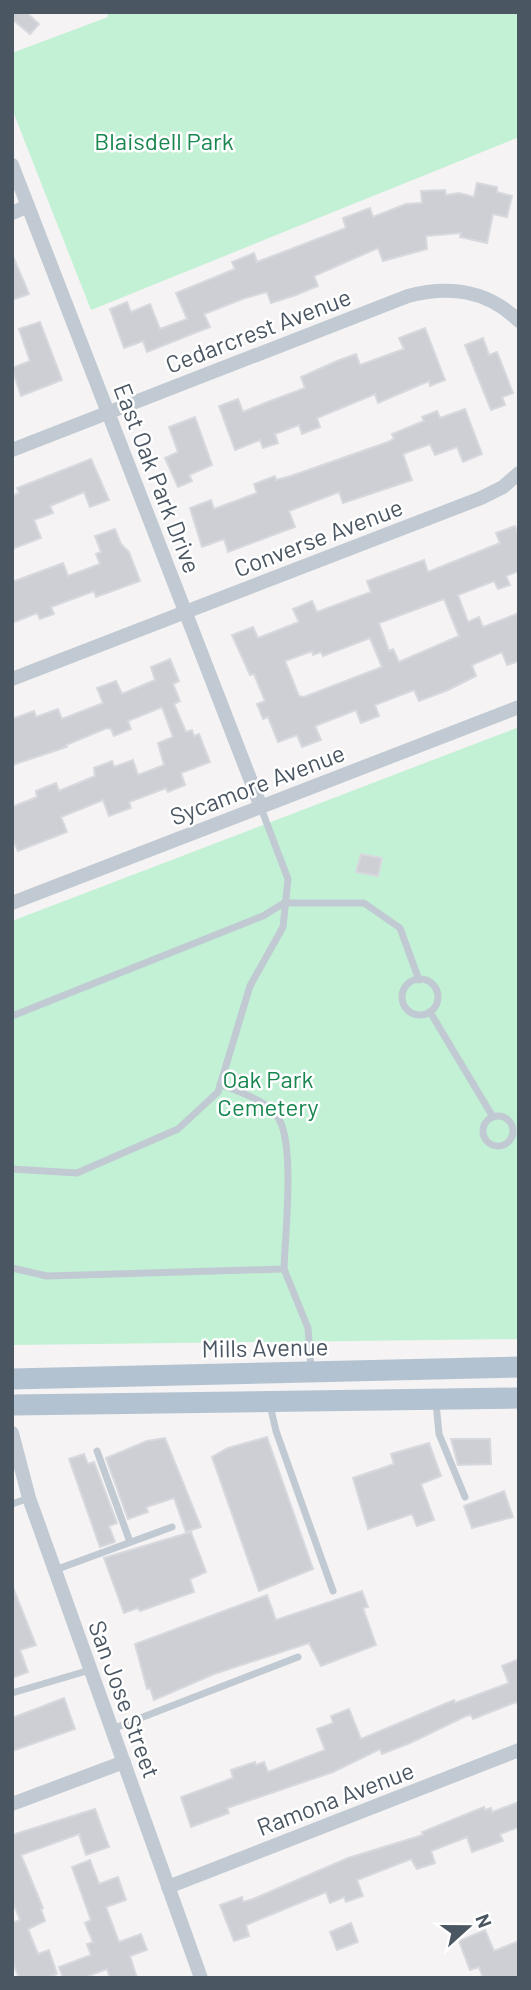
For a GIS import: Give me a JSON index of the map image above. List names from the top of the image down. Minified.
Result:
{"streets":{"main road":["Mills Avenue"],"street":["Cedarcrest Avenue","East Oak Park Drive","Converse Avenue","Sycamore Avenue","San Jose Street","Ramona Avenue"]},"crossings":[["Cedarcrest Avenue","East Oak Park Drive"],["East Oak Park Drive","Converse Avenue"],["East Oak Park Drive","Sycamore Avenue"],["San Jose Street","Ramona Avenue"]],"parks":["Blaisdell Park","Oak Park Cemetery"],"north":"right"}
